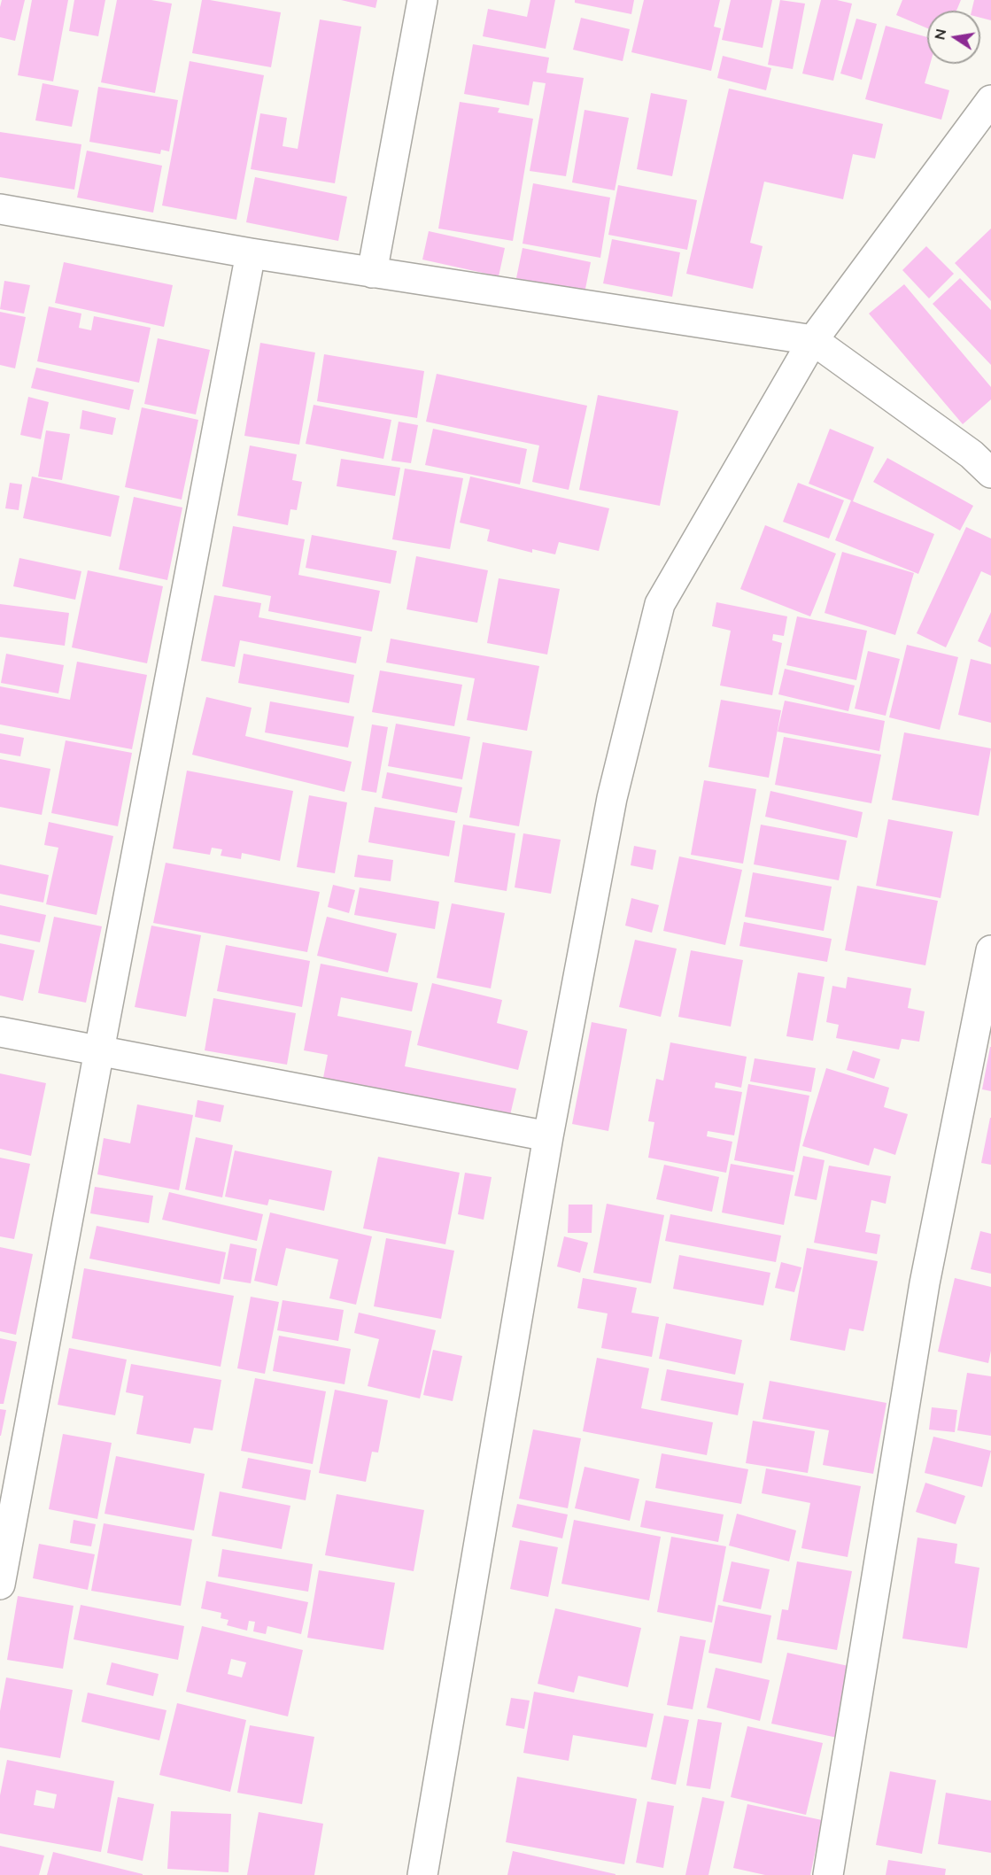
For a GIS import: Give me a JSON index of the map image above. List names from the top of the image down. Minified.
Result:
{"north":"left"}
